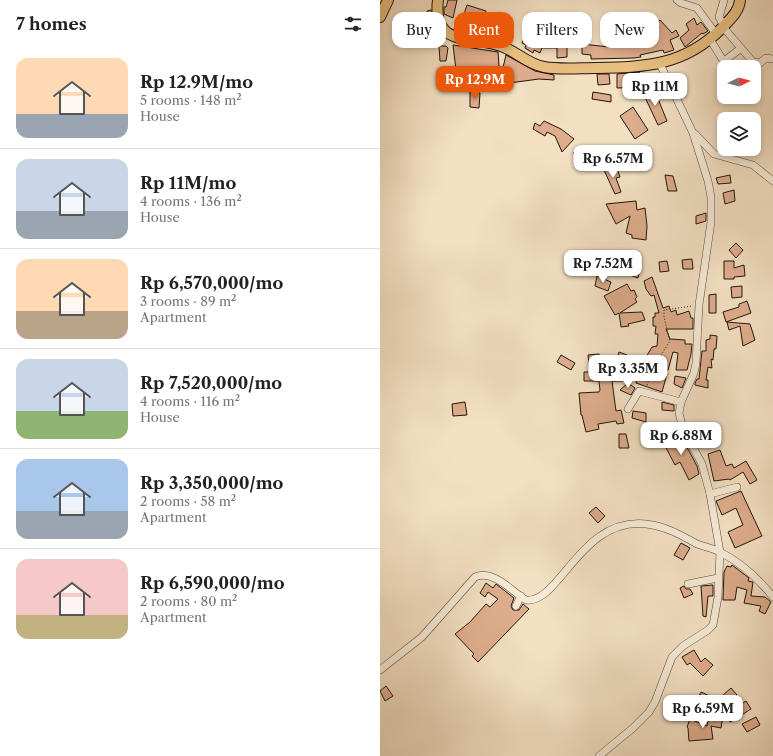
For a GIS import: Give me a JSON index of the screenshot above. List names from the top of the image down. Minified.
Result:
{"north":"right","page":{"heading":"7 homes","chip":["Buy","Rent","Filters","New"],"list":[{"name":"Rp 12.9M/mo","note":"5 rooms · 148 m² · House"},{"name":"Rp 11M/mo","note":"4 rooms · 136 m² · House"},{"name":"Rp 6,570,000/mo","note":"3 rooms · 89 m² · Apartment"},{"name":"Rp 7,520,000/mo","note":"4 rooms · 116 m² · House"},{"name":"Rp 3,350,000/mo","note":"2 rooms · 58 m² · Apartment"},{"name":"Rp 6,590,000/mo","note":"2 rooms · 80 m² · Apartment"}],"price":["Rp 12.9M","Rp 11M","Rp 6.57M","Rp 7.52M","Rp 3.35M","Rp 6.88M","Rp 6.59M"]}}
